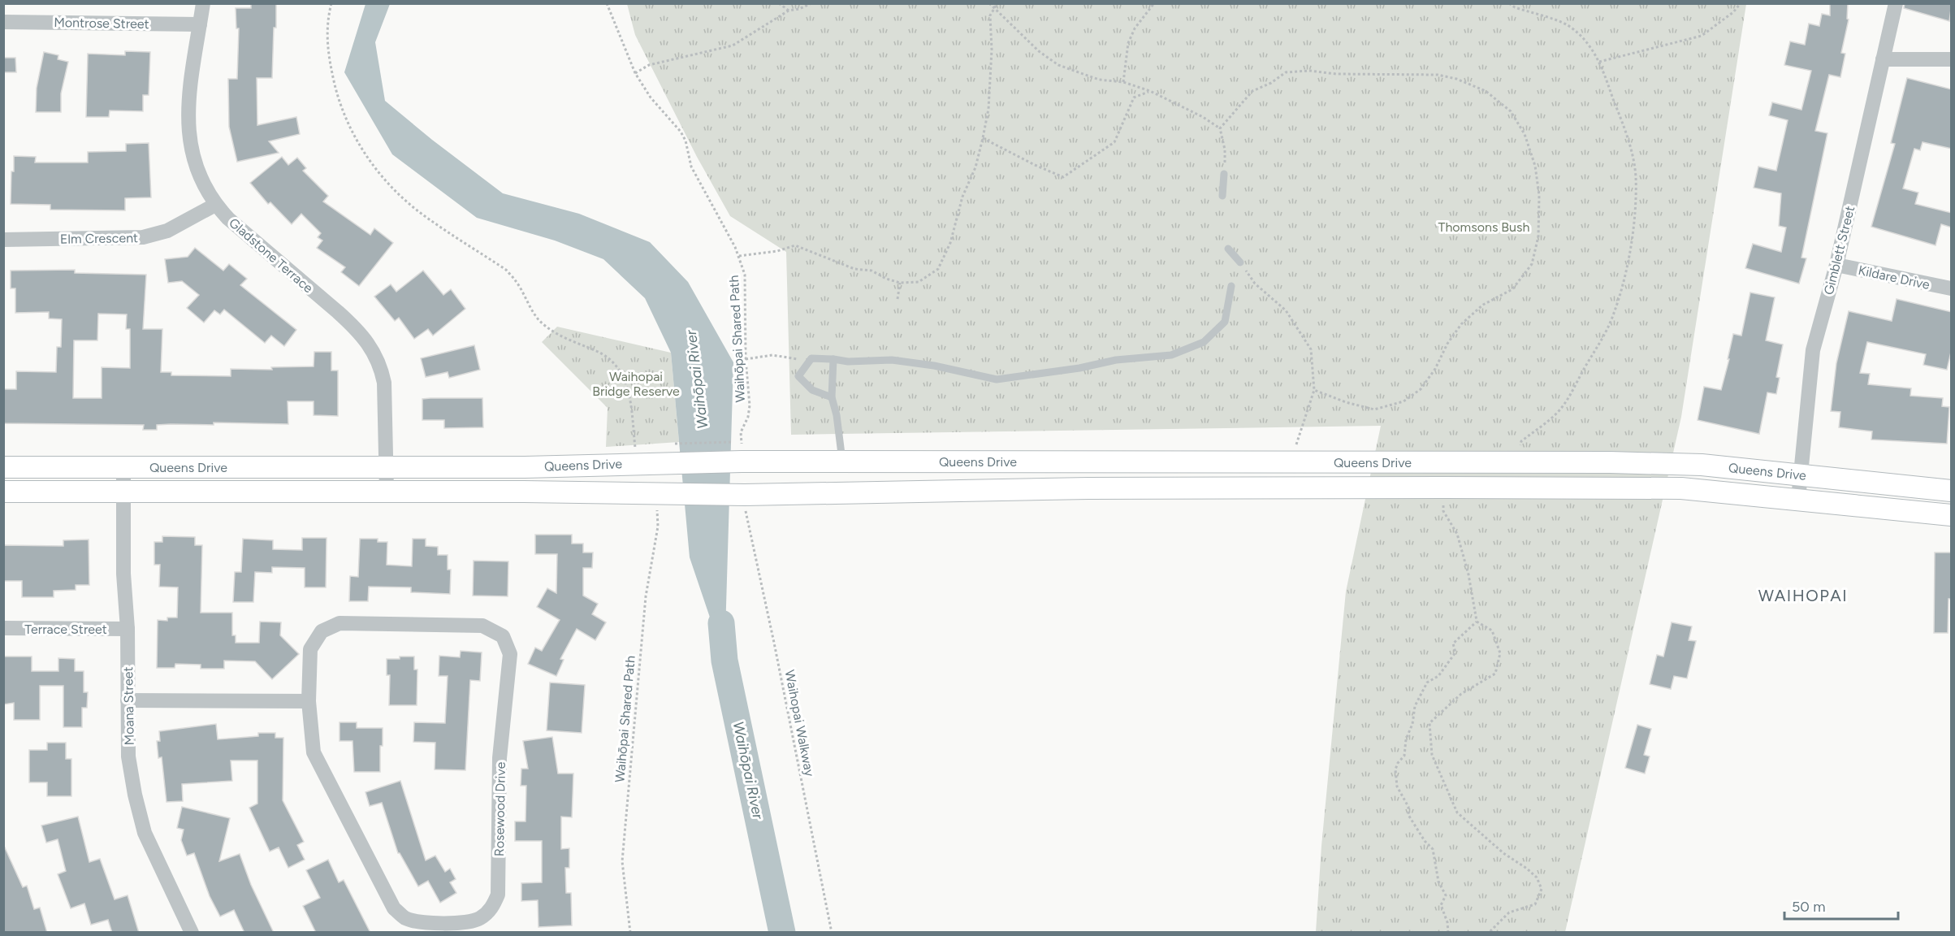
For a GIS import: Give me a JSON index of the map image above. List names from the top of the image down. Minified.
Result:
{"streets":{"main road":["Queens Drive"],"street":["Montrose Street","Elm Crescent","Gimblett Street","Gladstone Terrace","Kildare Drive","Terrace Street","Moana Street","Rosewood Drive"],"path":["Waihōpai Shared Path","Waihopai Walkway"]},"crossings":[["Montrose Street","Gladstone Terrace"],["Elm Crescent","Gladstone Terrace"],["Gimblett Street","Kildare Drive"],["Gimblett Street","Queens Drive"],["Gladstone Terrace","Queens Drive"],["Waihōpai Shared Path","Queens Drive"],["Queens Drive","Moana Street"],["Terrace Street","Moana Street"]],"districts":["WAIHOPAI"],"water":["Waihōpai River"],"parks":["Thomsons Bush","Waihopai Bridge Reserve"],"scale_bar":"50 m"}
